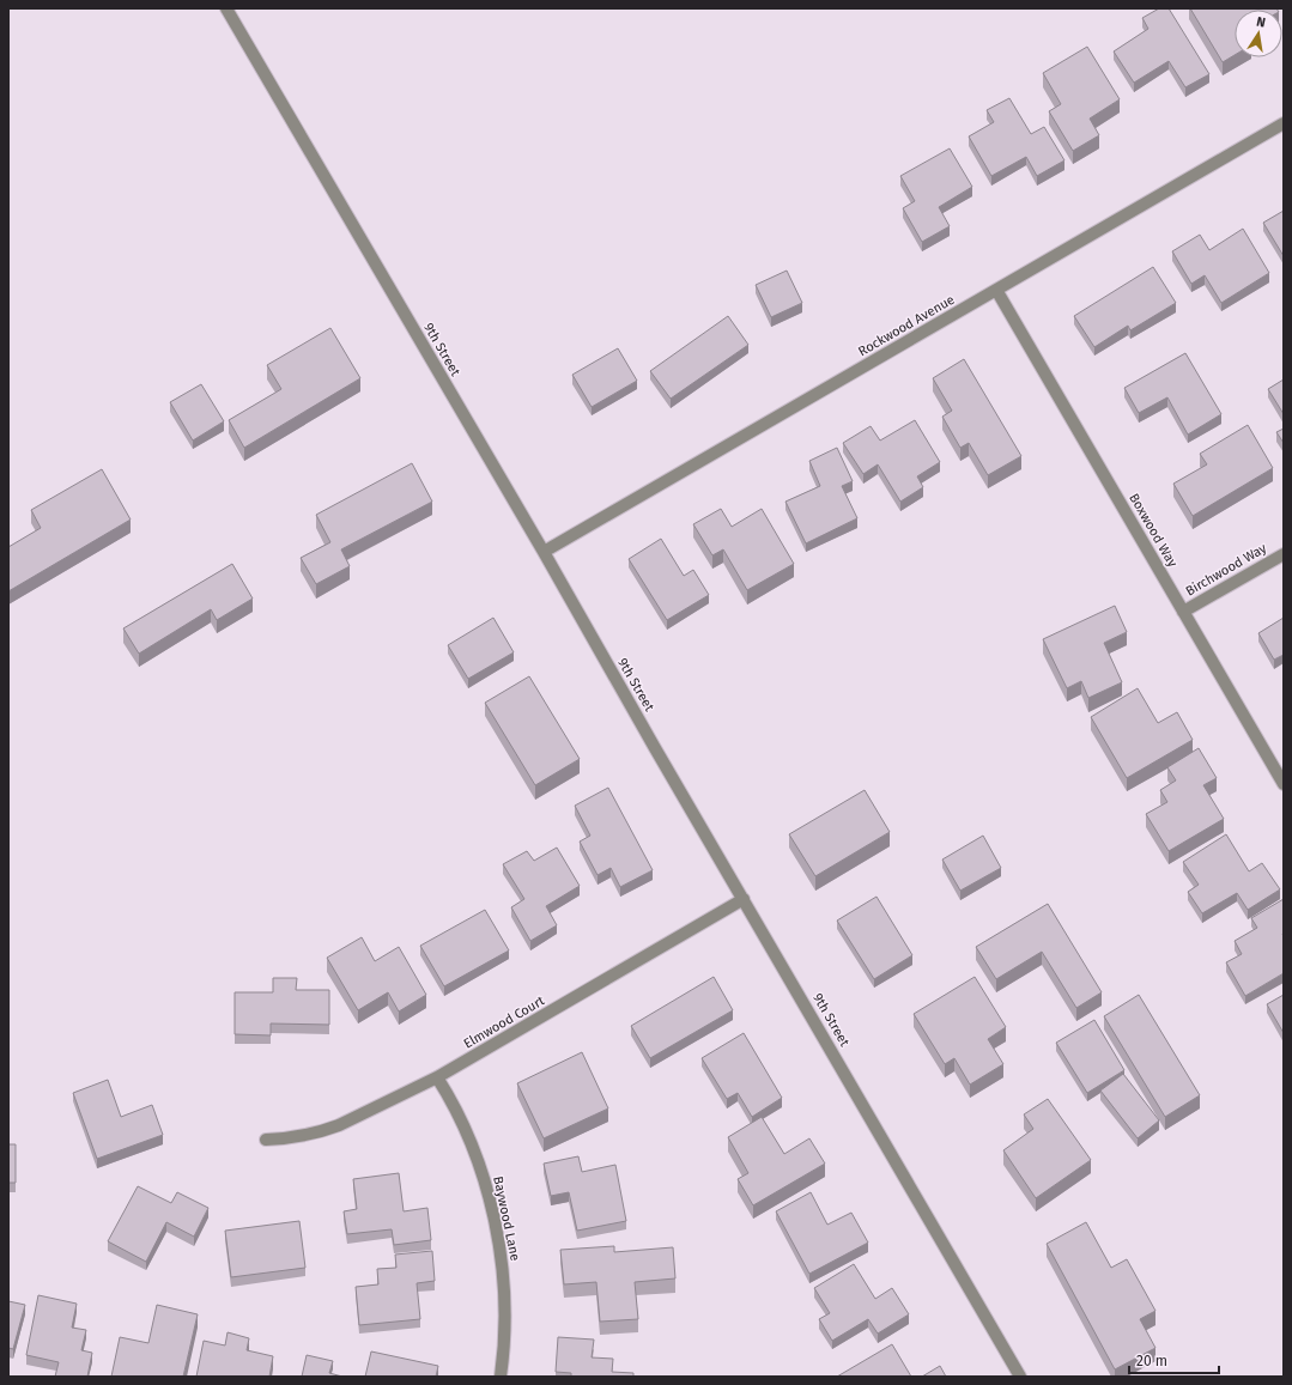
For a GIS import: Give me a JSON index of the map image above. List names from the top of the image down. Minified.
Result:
{"streets":{"street":["Rockwood Avenue","9th Street","Boxwood Way","Birchwood Way","Elmwood Court","Baywood Lane"]},"crossings":[["Rockwood Avenue","9th Street"],["Rockwood Avenue","Boxwood Way"],["9th Street","Elmwood Court"],["Boxwood Way","Birchwood Way"],["Elmwood Court","Baywood Lane"]],"scale_bar":"20 m","north":"top"}
